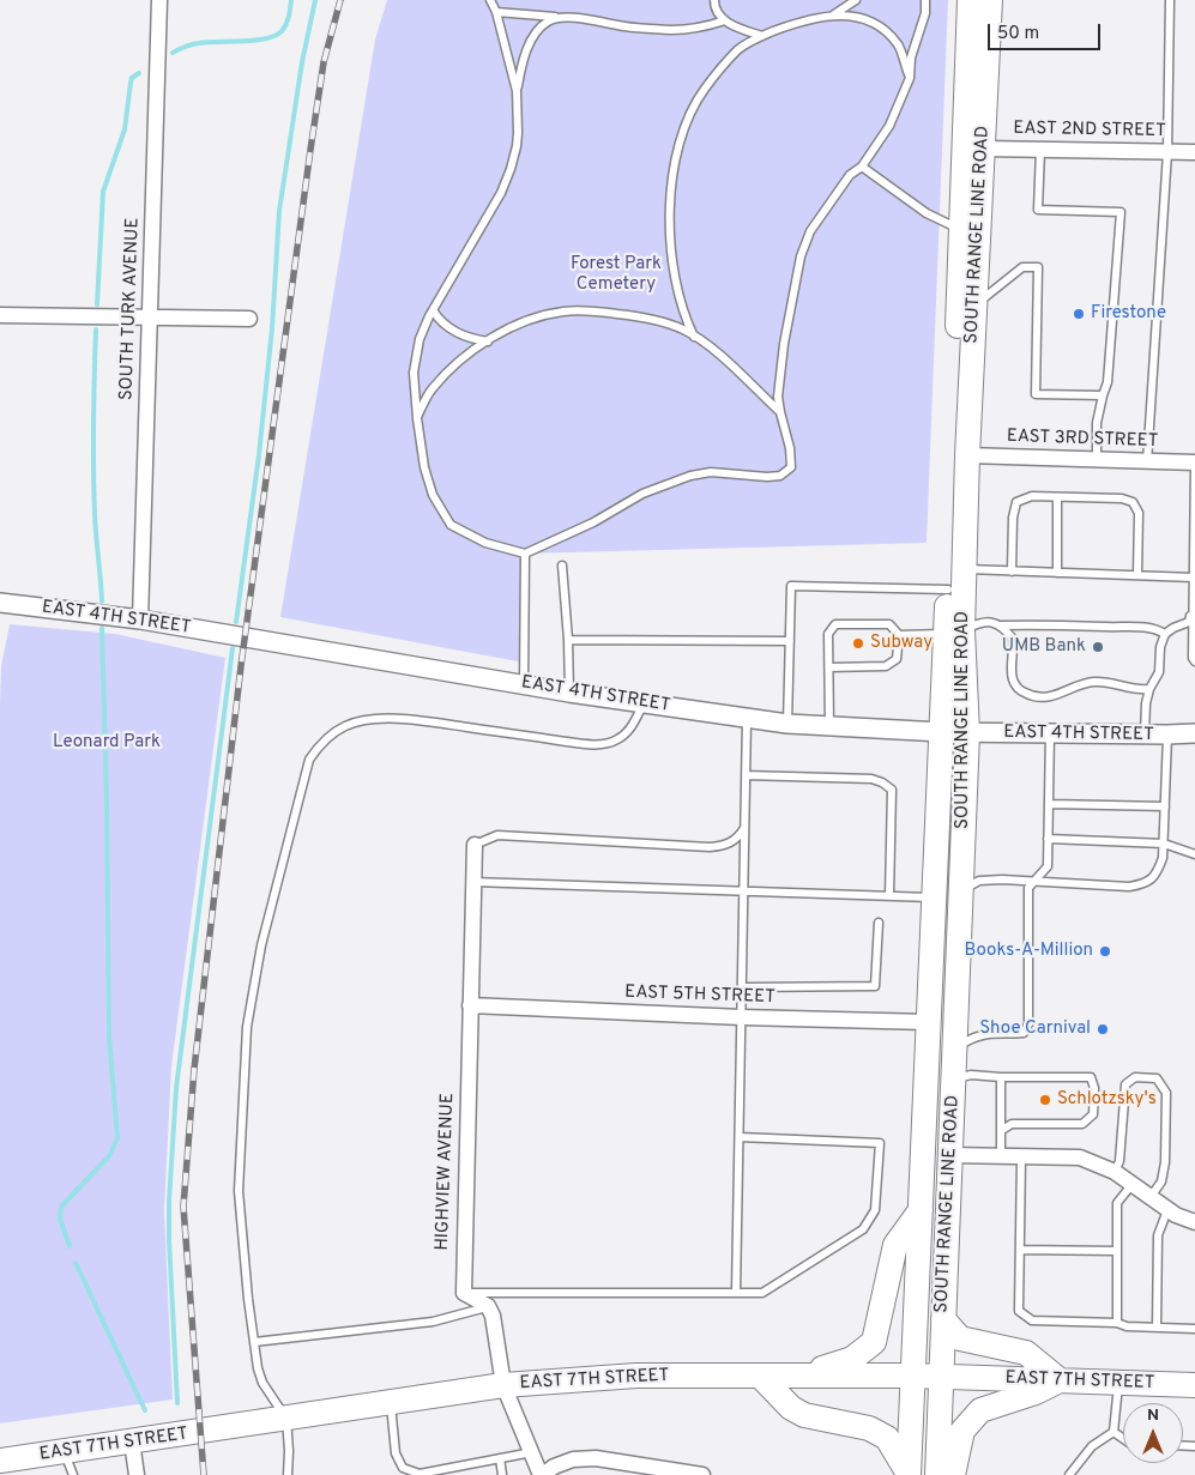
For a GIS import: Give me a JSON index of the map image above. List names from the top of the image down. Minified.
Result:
{"streets":{"main road":["SOUTH RANGE LINE ROAD","EAST 7TH STREET"],"street":["EAST 2ND STREET","SOUTH TURK AVENUE","EAST 3RD STREET","EAST 4TH STREET","EAST 5TH STREET","HIGHVIEW AVENUE"]},"crossings":[["EAST 2ND STREET","SOUTH RANGE LINE ROAD"],["SOUTH RANGE LINE ROAD","EAST 3RD STREET"],["SOUTH RANGE LINE ROAD","EAST 4TH STREET"],["SOUTH RANGE LINE ROAD","EAST 5TH STREET"],["SOUTH RANGE LINE ROAD","EAST 7TH STREET"],["SOUTH TURK AVENUE","EAST 4TH STREET"],["EAST 5TH STREET","HIGHVIEW AVENUE"]],"parks":["Forest Park Cemetery","Leonard Park"],"places":["Firestone","Subway","UMB Bank","Books-A-Million","Shoe Carnival","Schlotzsky's"],"scale_bar":"50 m","north":"top"}
